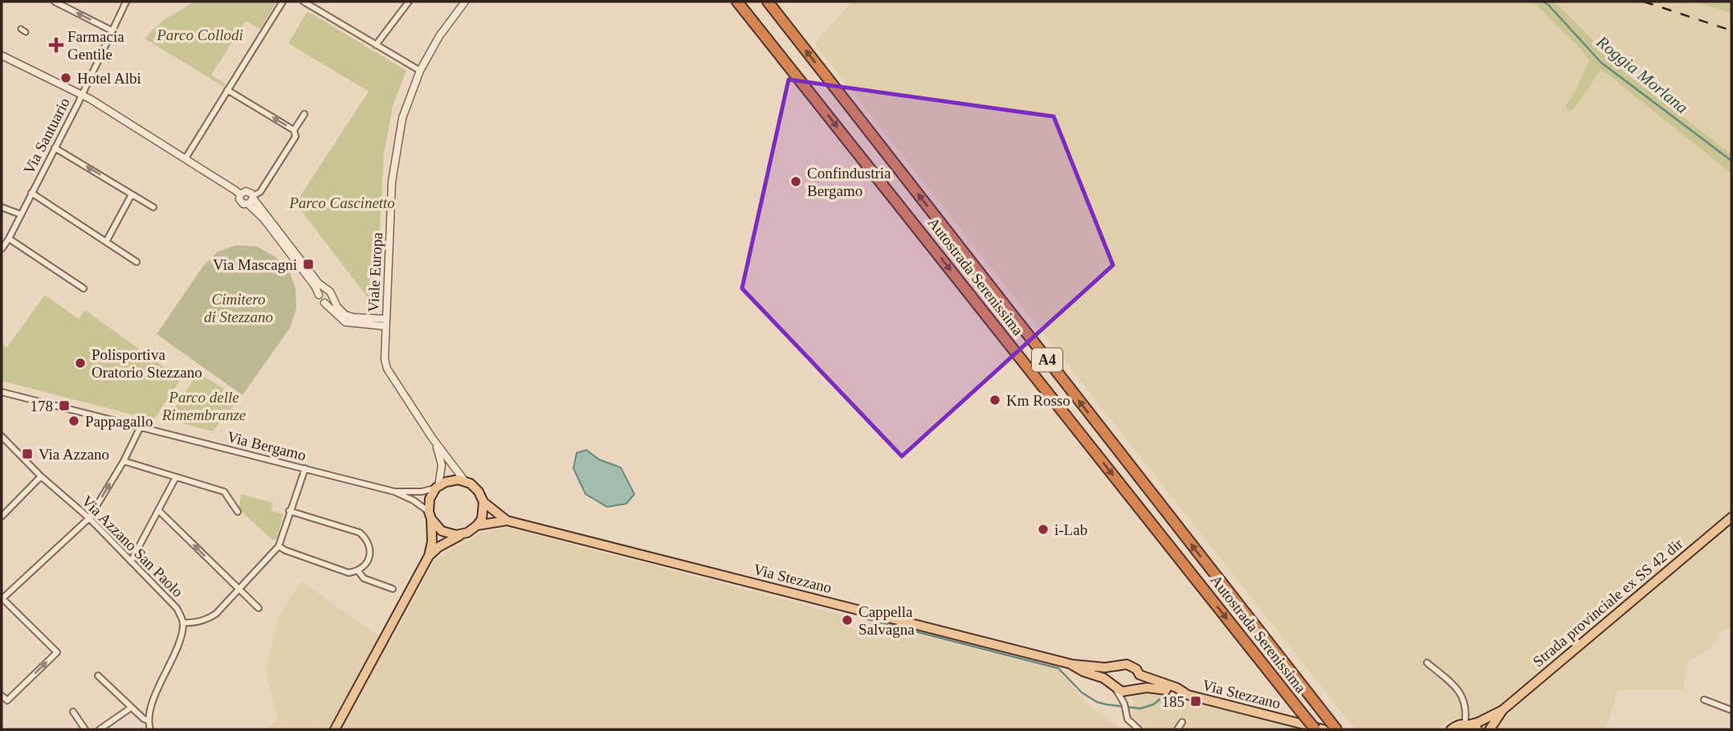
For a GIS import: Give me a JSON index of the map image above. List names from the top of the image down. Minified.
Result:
{"streets":{"highway":["Autostrada Serenissima","A4"],"main road":["Via Stezzano","Strada provinciale ex SS 42 dir"],"street":["Via Santuario","Viale Europa","Via Bergamo","Via Azzano San Paolo"]},"crossings":[["Viale Europa","Via Bergamo"],["Viale Europa","Via Stezzano"],["Via Bergamo","Via Stezzano"]],"water":["Roggia Morlana"],"parks":["Parco Collodi","Parco Cascinetto","Cimitero di Stezzano","Parco delle Rimembranze"],"places":{"health":["Farmacia Gentile"],"other":["Hotel Albi","Confindustria Bergamo","Polisportiva Oratorio Stezzano","Km Rosso","Pappagallo","i-Lab","Cappella Salvagna"],"transit":["Via Mascagni","178","Via Azzano","185"]}}
